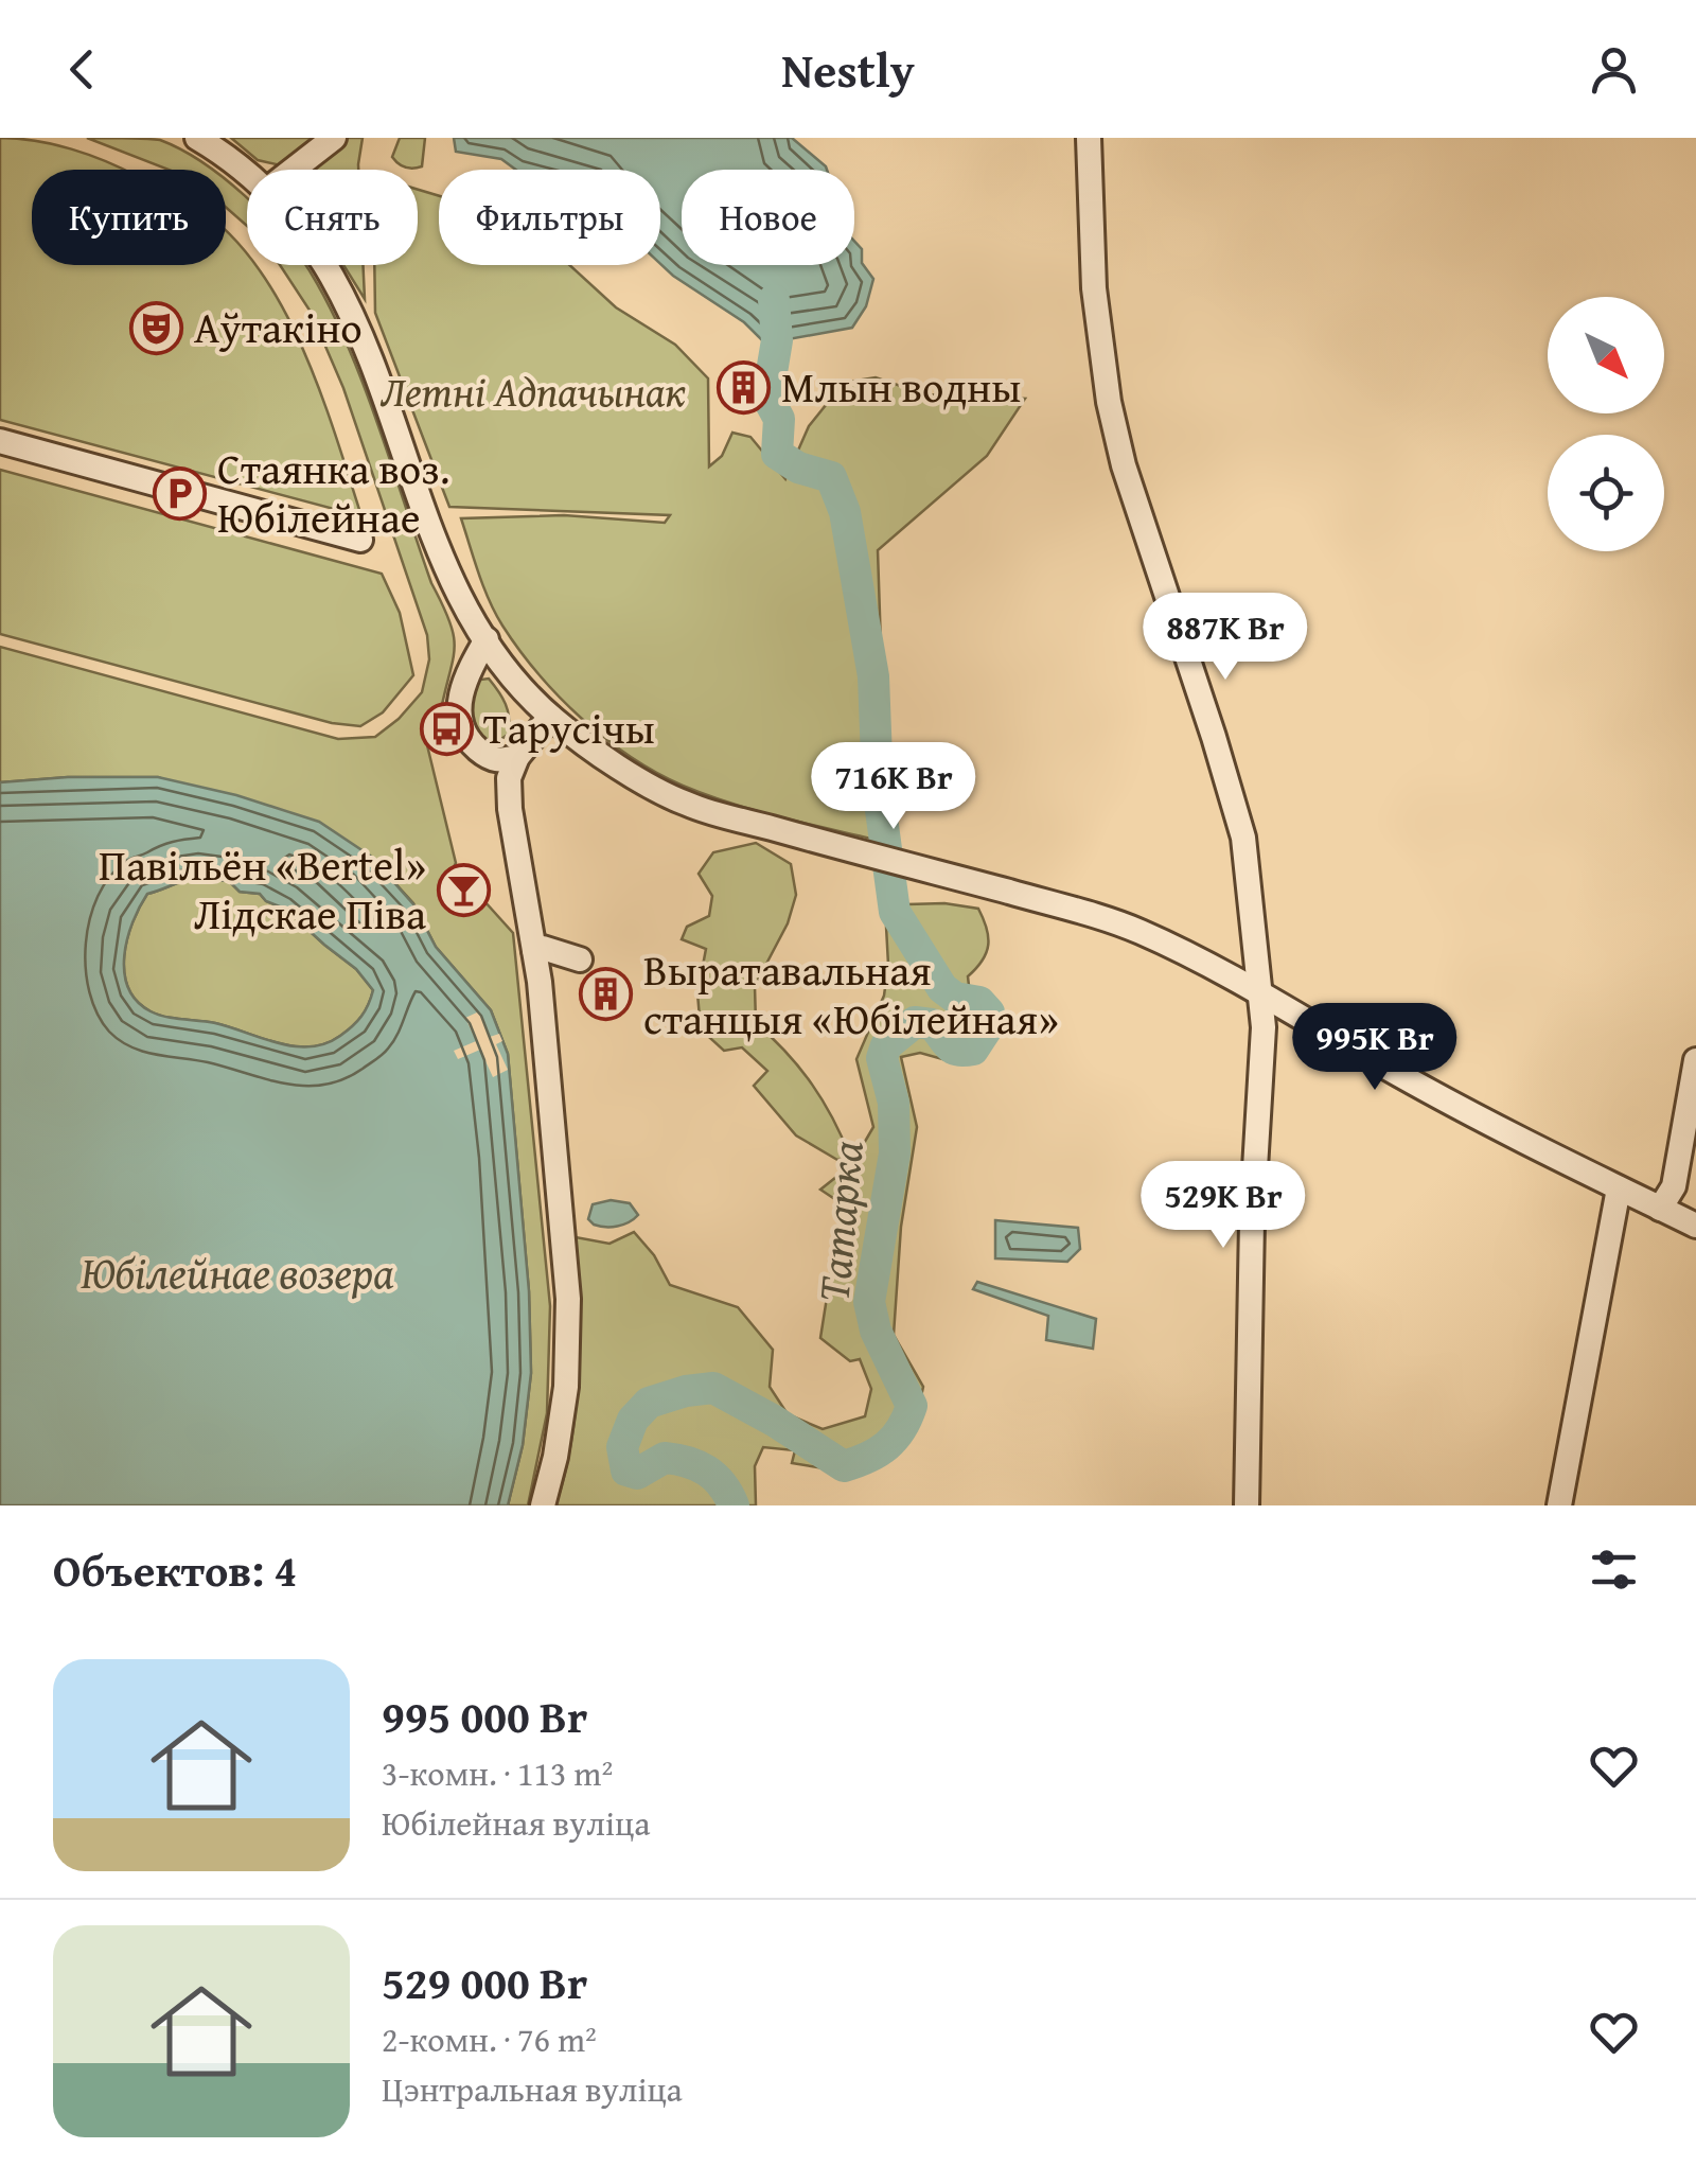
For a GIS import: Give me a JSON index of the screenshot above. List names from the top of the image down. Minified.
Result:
{"water":["Татарка","Юбілейнае возера"],"parks":["Летні Адпачынак"],"places":{"theatre":["Аўтакіно"],"building":["Млын водны","Выратавальная станцыя «Юбілейная»"],"parking":["Стаянка воз. Юбілейнае"],"bus stop":["Тарусічы"],"bar":["Павільён «Bertel» Лідскае Піва"]},"north":"bottom right","page":{"header":"Nestly","chip":["Купить","Снять","Фильтры","Новое"],"price":["887K Br","716K Br","995K Br","529K Br"],"heading":"Объектов: 4","list":[{"name":"995 000 Br","note":"3-комн. · 113 m² · Юбілейная вуліца"},{"name":"529 000 Br","note":"2-комн. · 76 m² · Цэнтральная вуліца"}]}}
